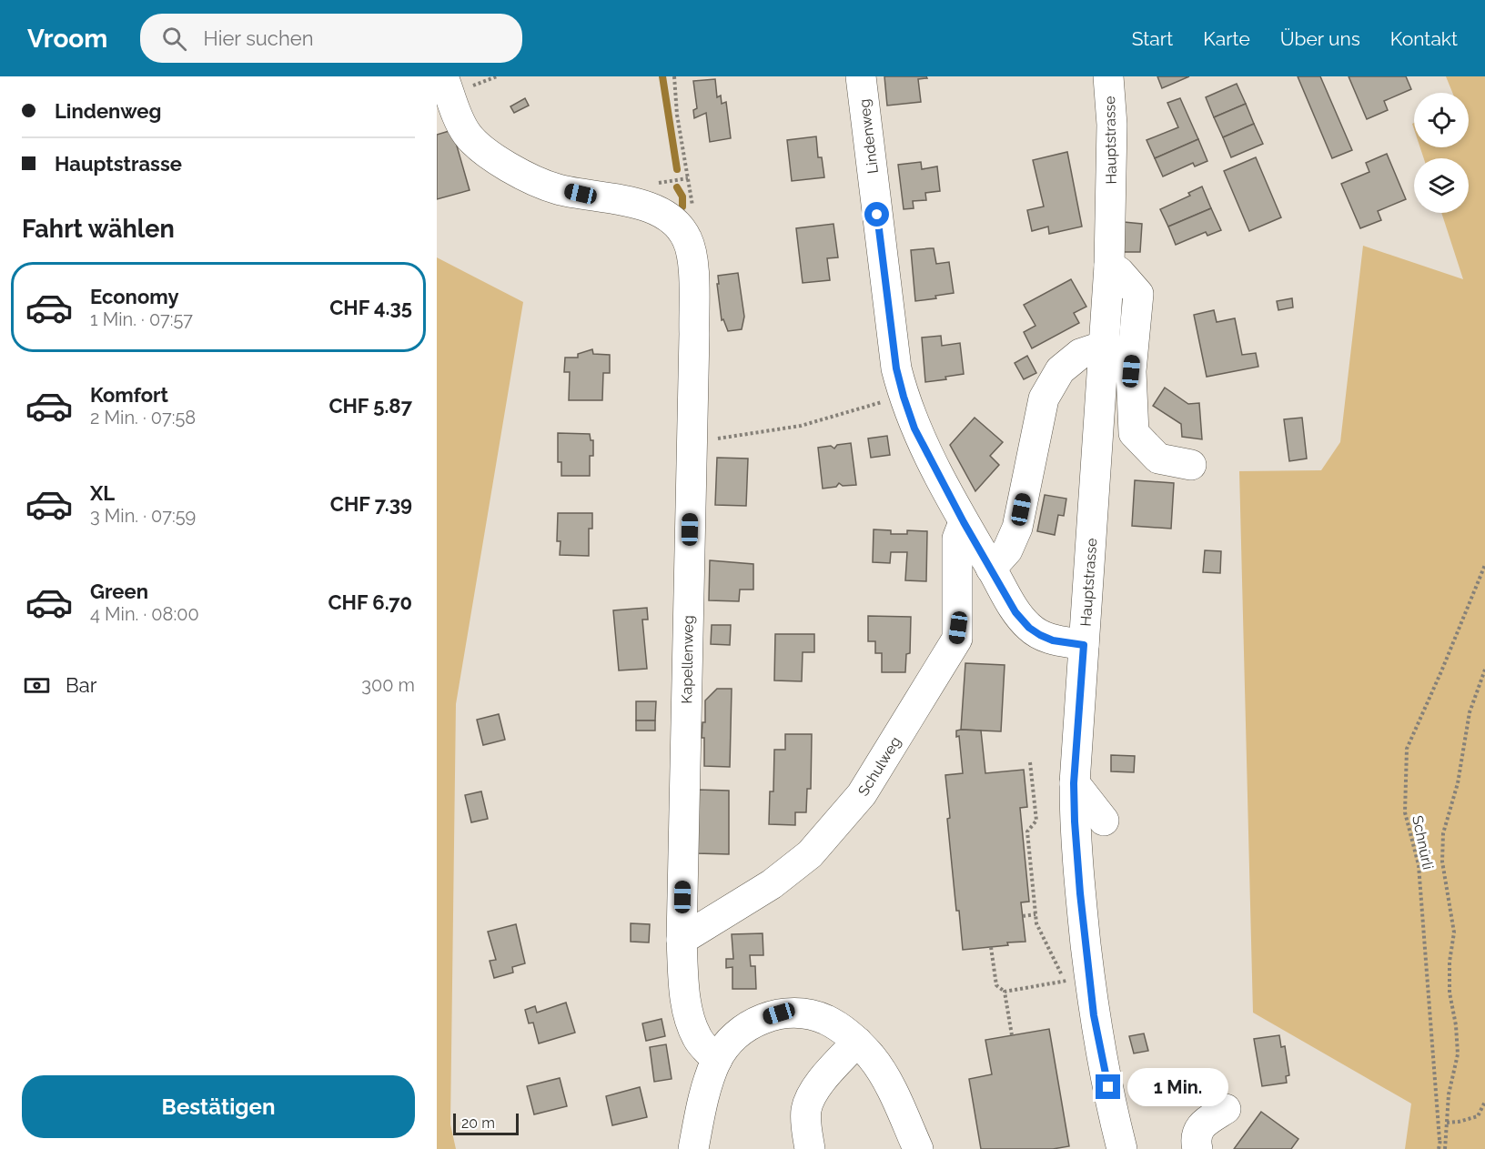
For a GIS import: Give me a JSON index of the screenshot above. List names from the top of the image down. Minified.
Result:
{"streets":{"street":["Lindenweg","Hauptstrasse","Kapellenweg","Schulweg"],"path":["Schnürli"]},"crossings":[["Lindenweg","Hauptstrasse"],["Lindenweg","Schulweg"],["Kapellenweg","Schulweg"]],"scale_bar":"20 m","page":{"header":"Vroom","search":"Hier suchen","nav":["Start","Karte","Über uns","Kontakt"],"banner":["Lindenweg","Hauptstrasse"],"heading":"Fahrt wählen","list":[{"name":"Economy","note":"1 Min. · 07:57","value":"CHF 4.35"},{"name":"Komfort","note":"2 Min. · 07:58","value":"CHF 5.87"},{"name":"XL","note":"3 Min. · 07:59","value":"CHF 7.39"},{"name":"Green","note":"4 Min. · 08:00","value":"CHF 6.70"}],"pay":["Bar","300 m"],"buttons":"Bestätigen","bubble":"1 Min.","scale":"20 m"}}
